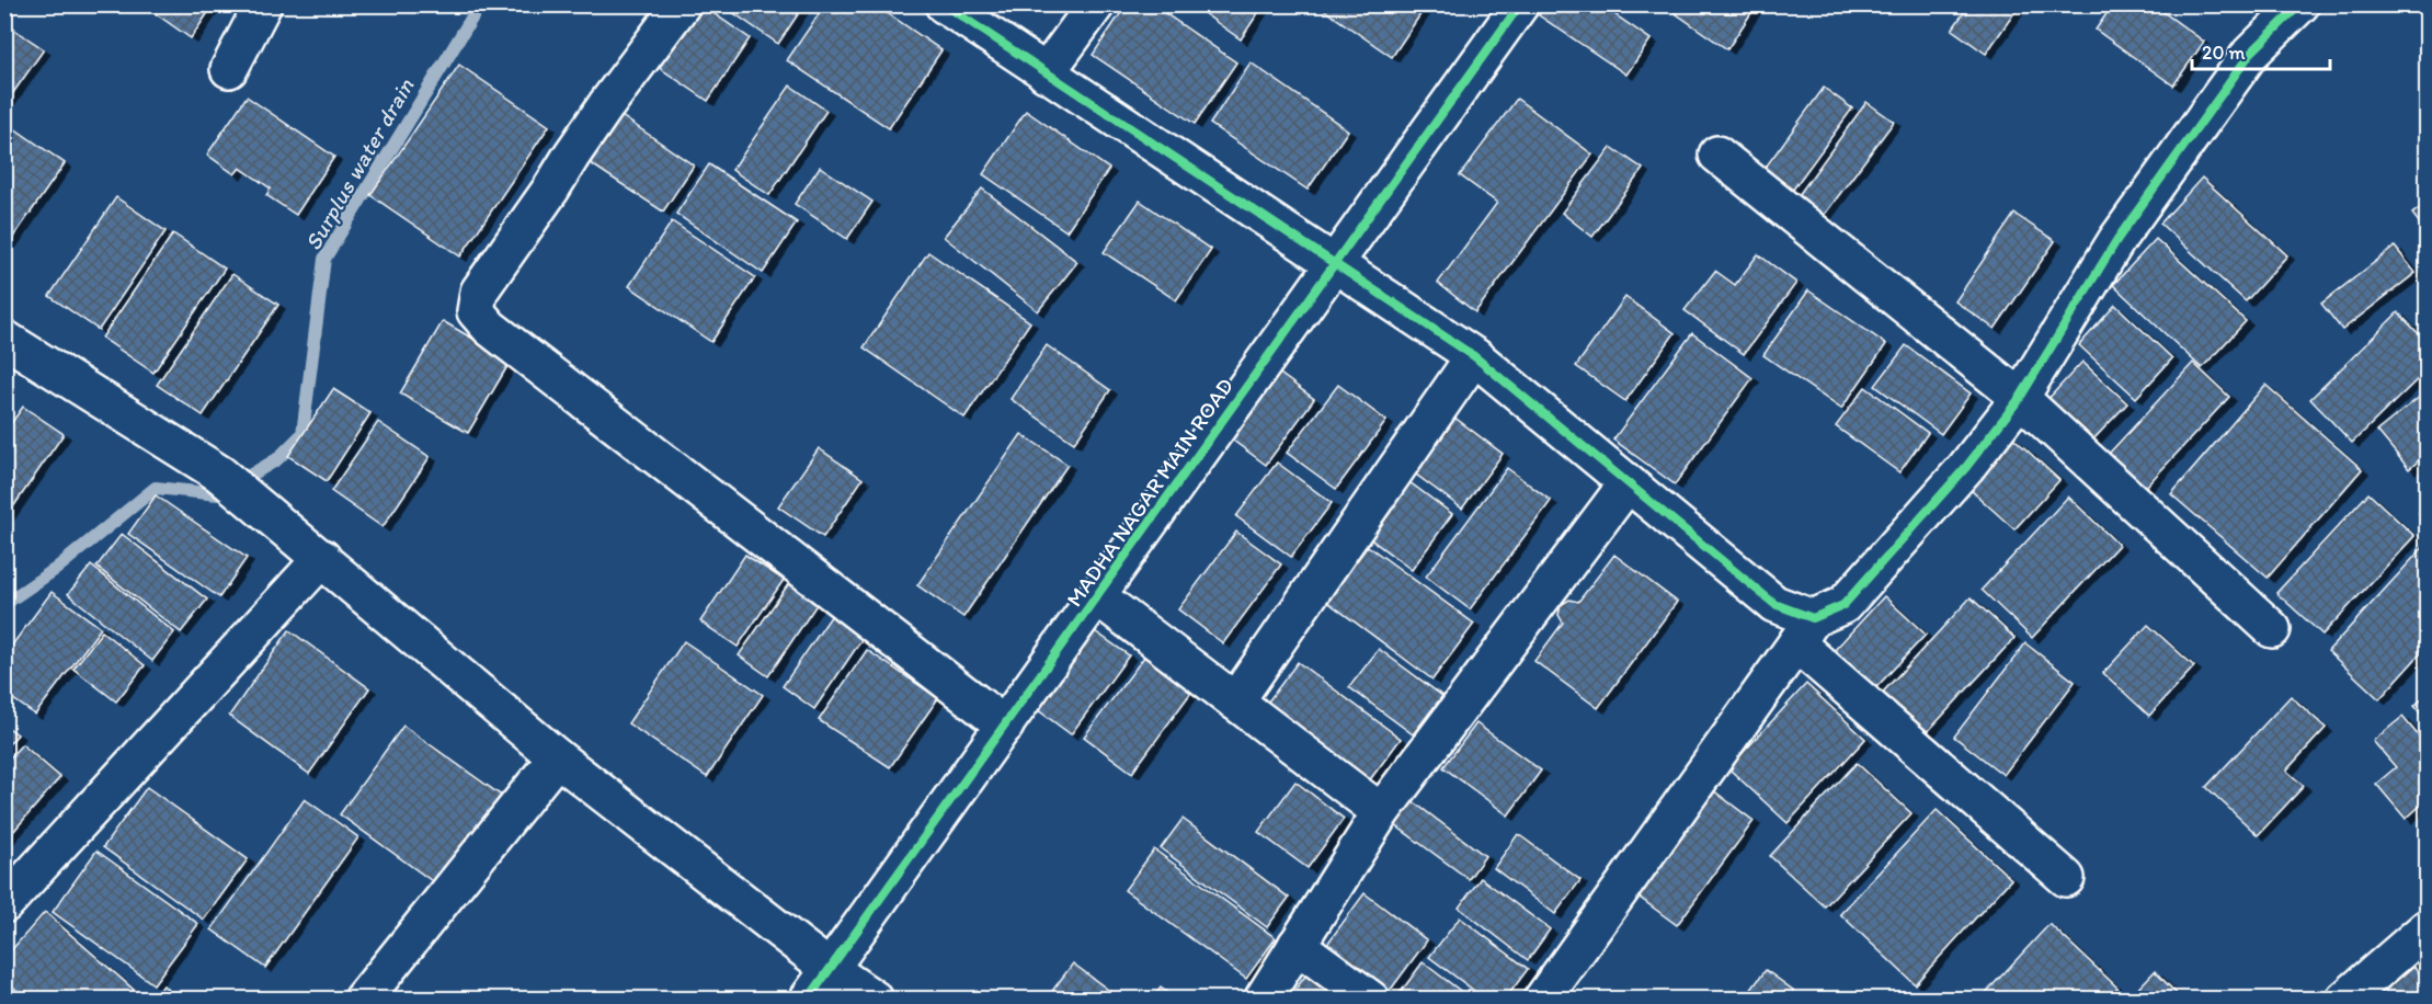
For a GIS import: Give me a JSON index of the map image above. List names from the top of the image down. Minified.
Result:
{"streets":{"street":["MADHA NAGAR MAIN ROAD"]},"water":["Surplus water drain"],"scale_bar":"20 m"}
